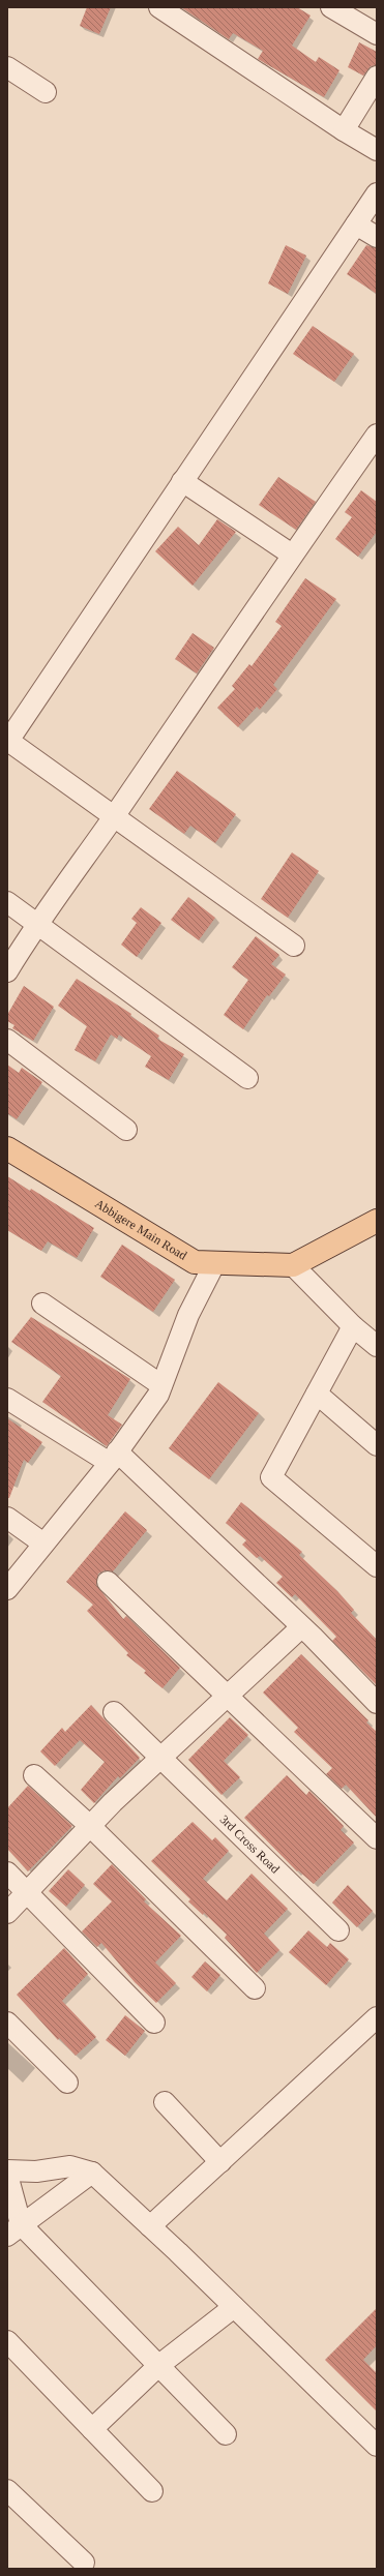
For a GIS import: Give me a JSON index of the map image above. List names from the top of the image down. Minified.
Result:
{"streets":{"main road":["Abbigere Main Road"],"street":["3rd Cross Road"]}}
